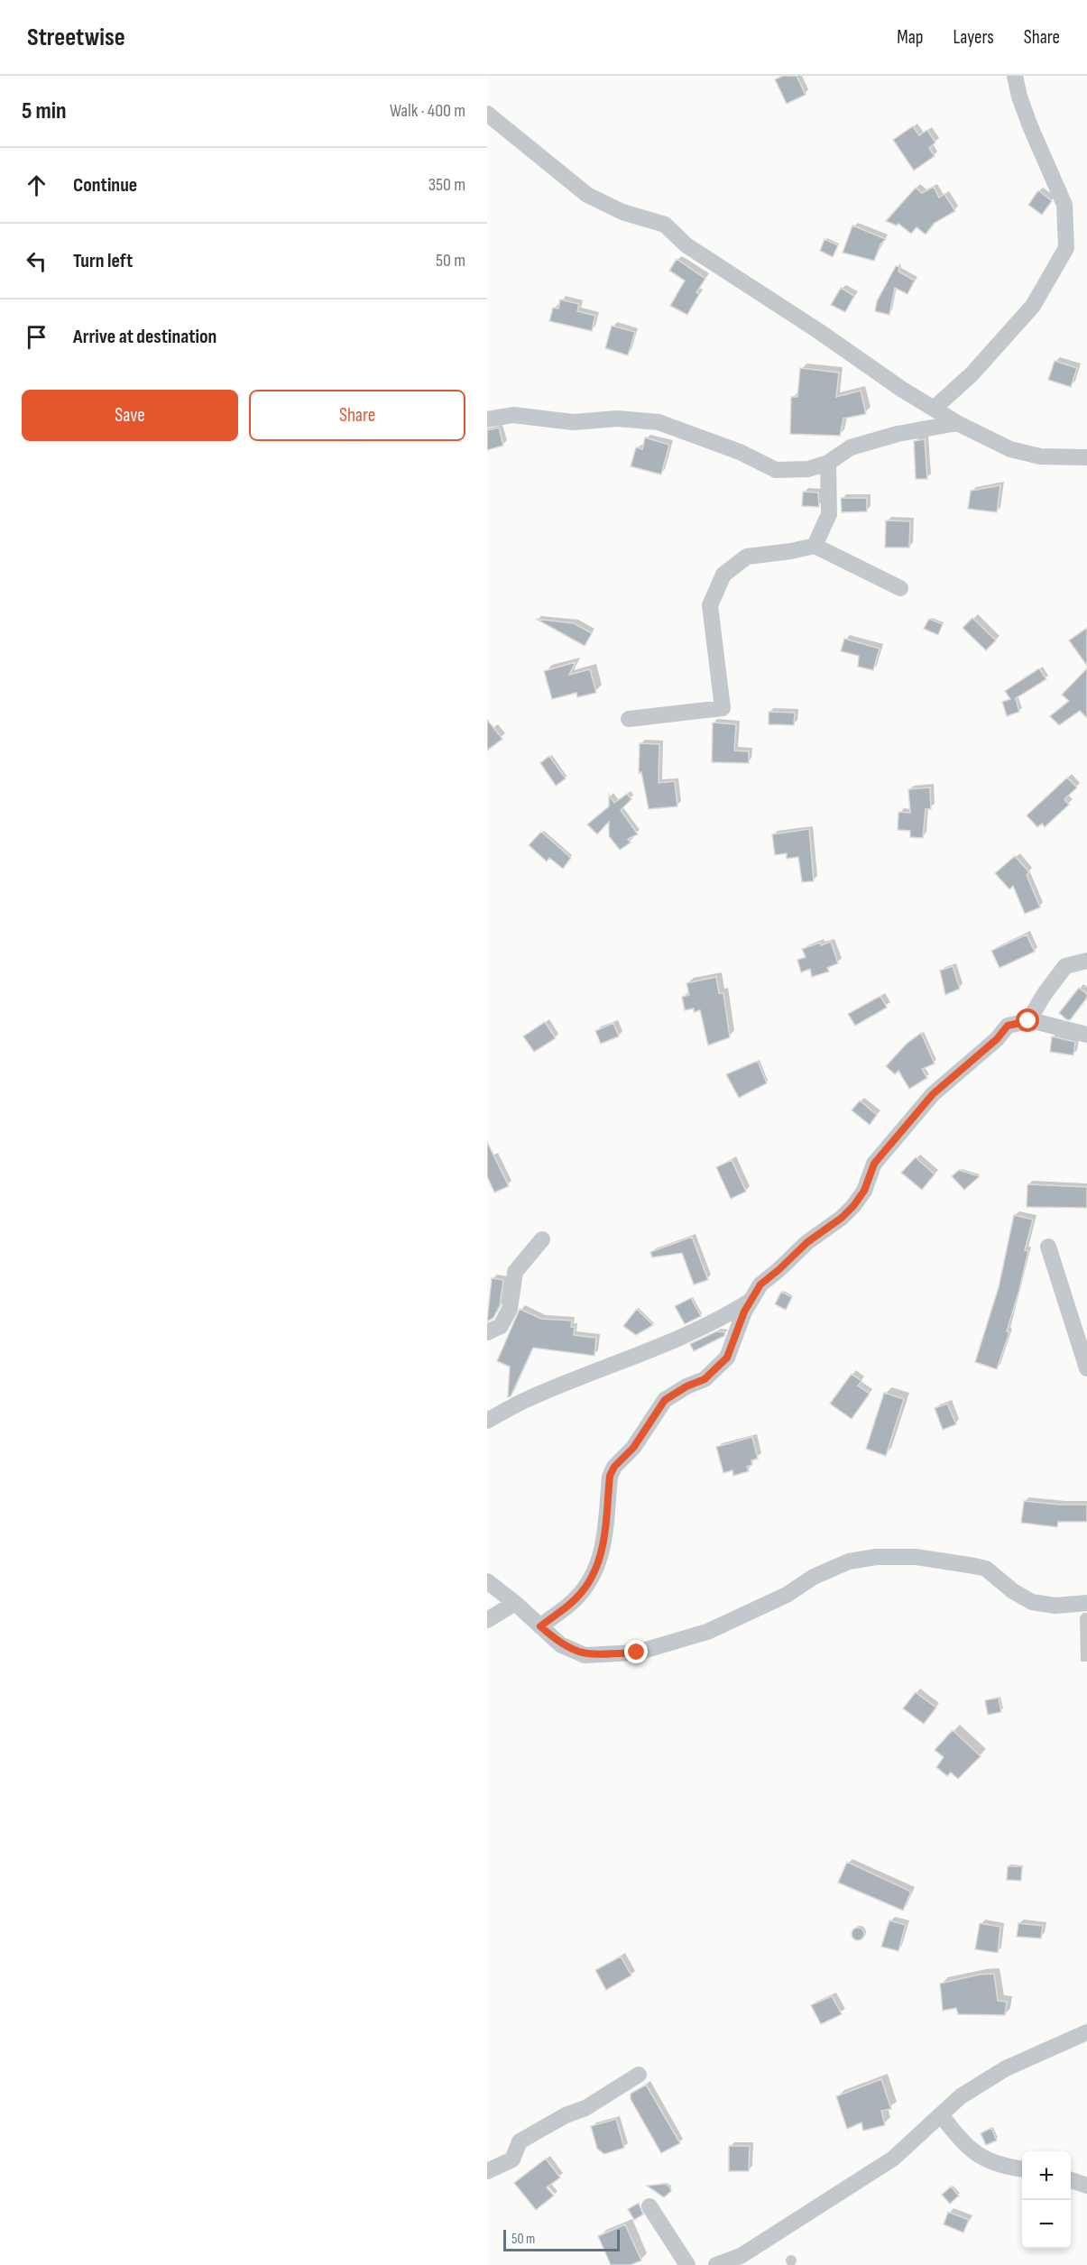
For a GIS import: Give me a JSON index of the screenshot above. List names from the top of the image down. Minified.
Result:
{"scale_bar":"50 m","page":{"header":"Streetwise","nav":["Map","Layers","Share"],"heading":["5 min","Walk · 400 m"],"list":[["Continue","350 m"],["Turn left","50 m"],"Arrive at destination"],"buttons":["Save","Share"],"map_buttons":["+","−"],"scale":"50 m"}}
